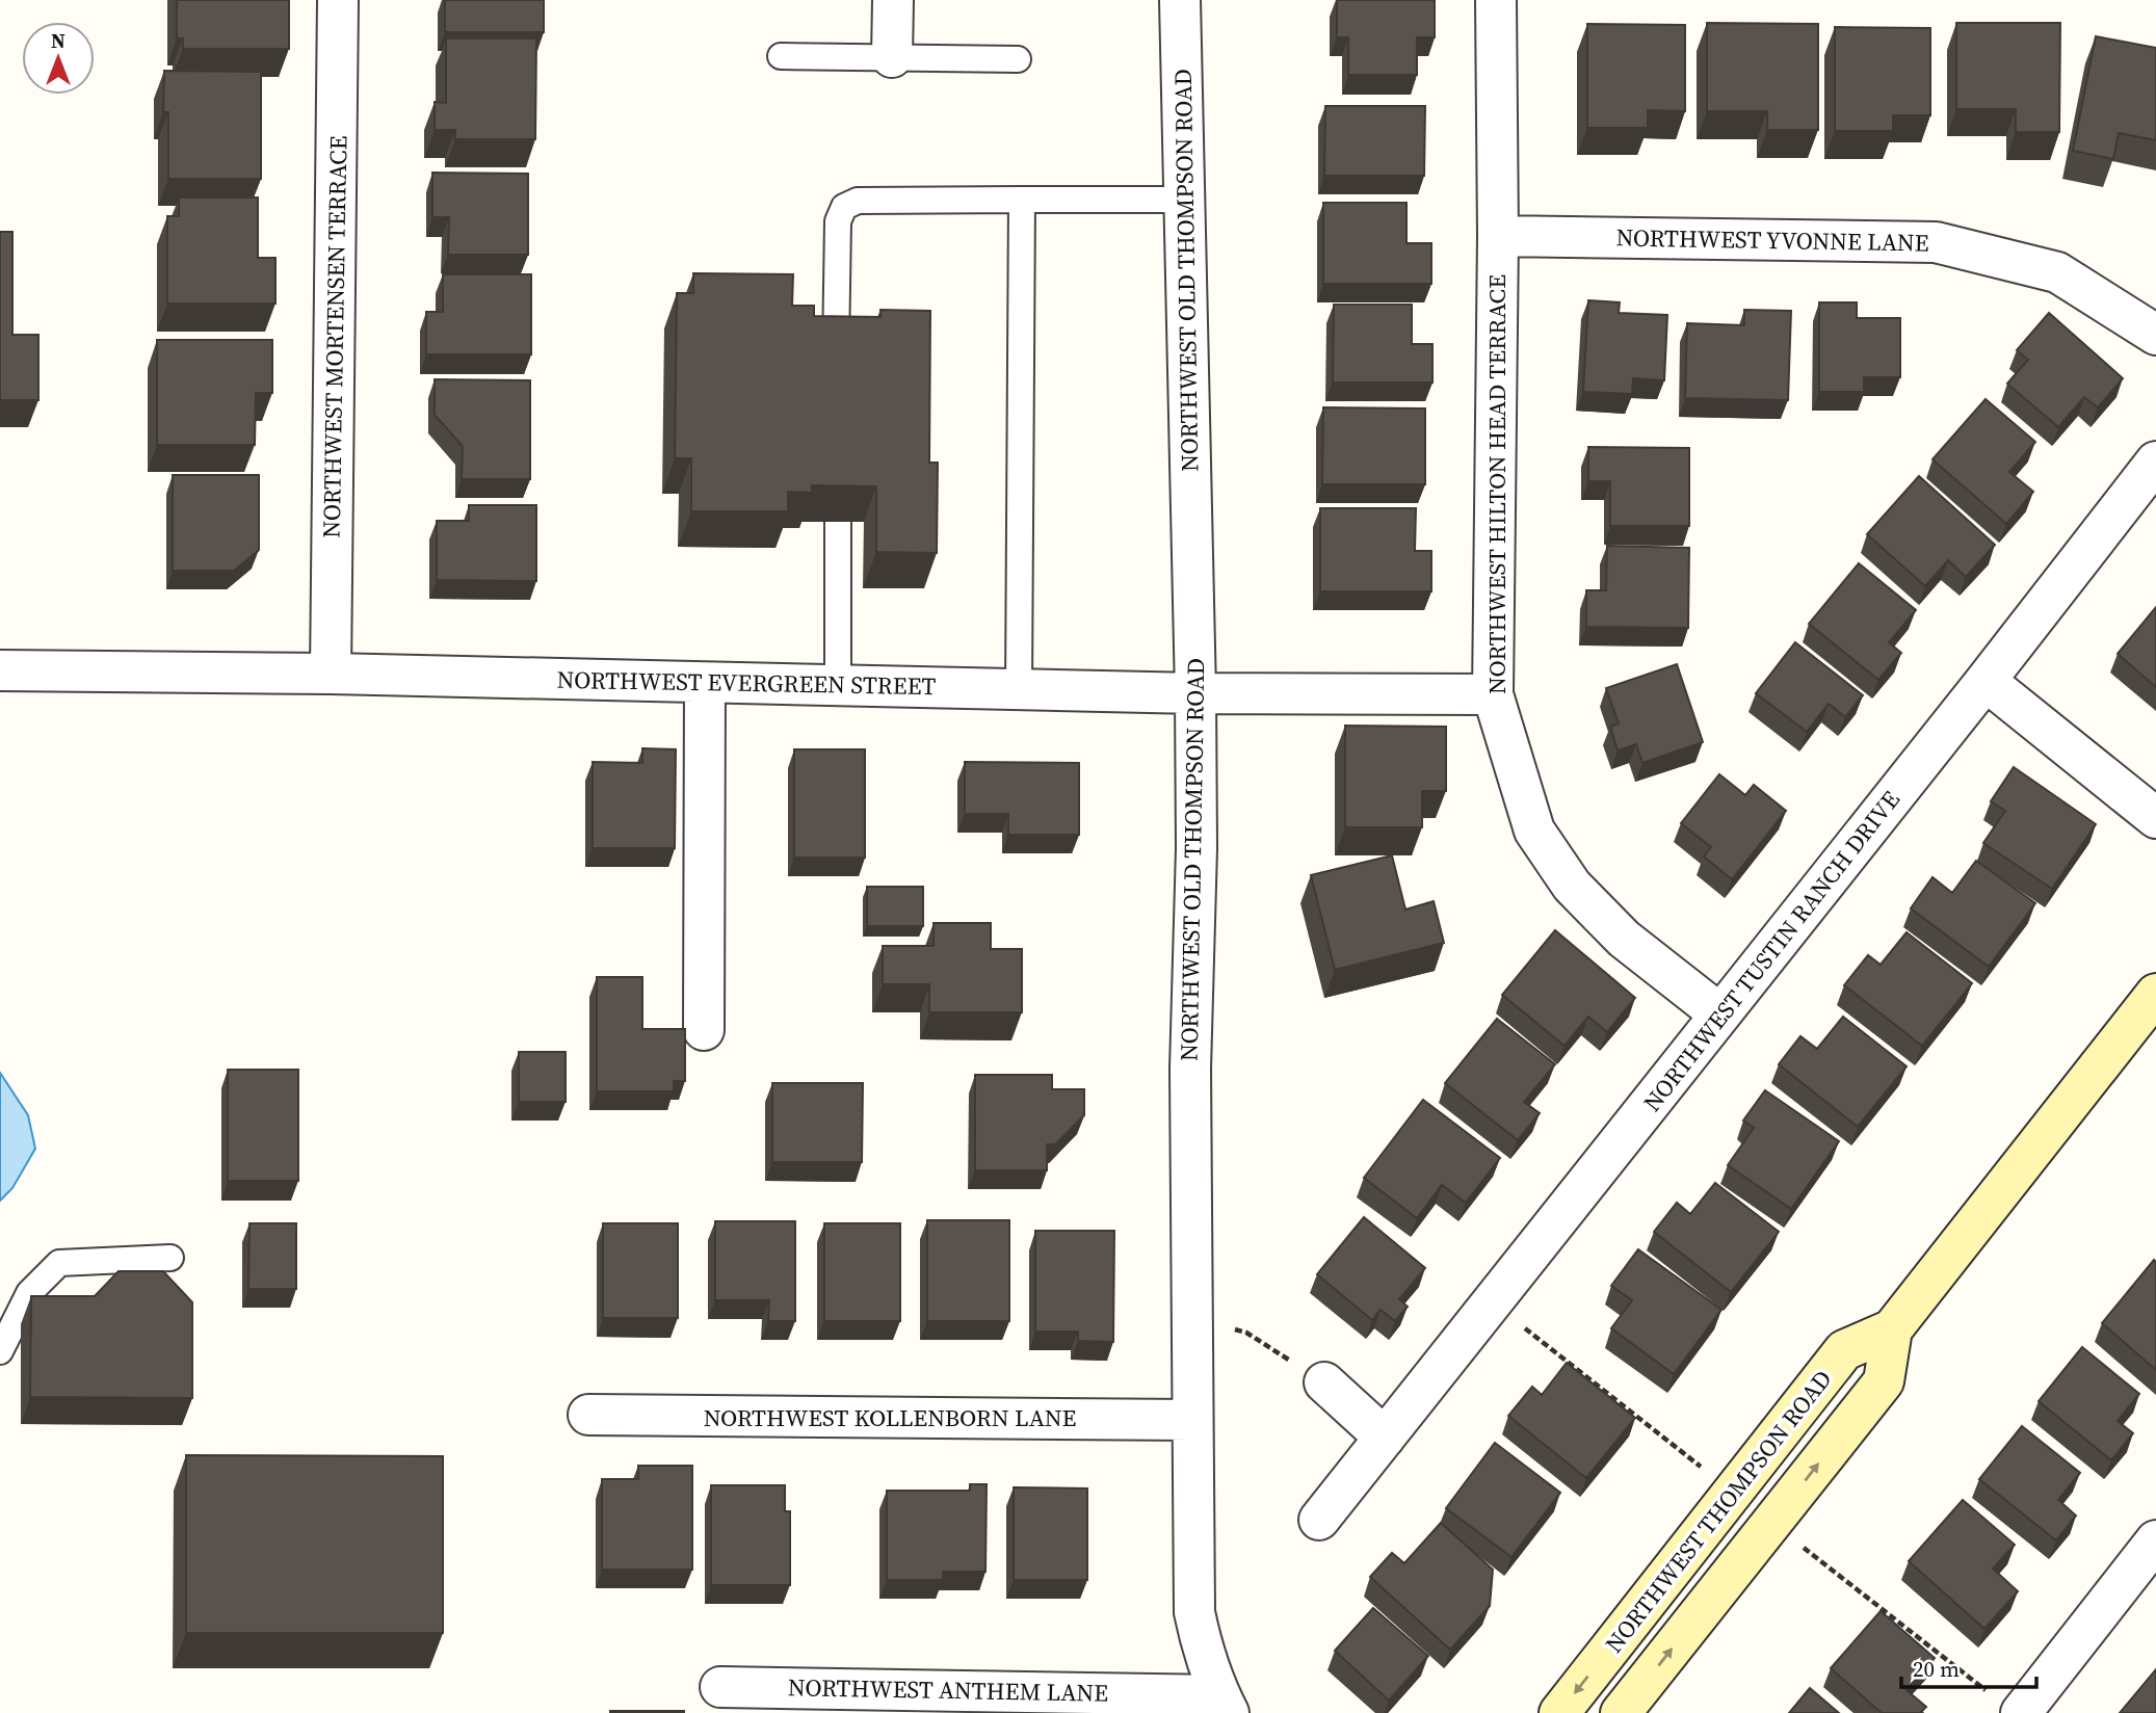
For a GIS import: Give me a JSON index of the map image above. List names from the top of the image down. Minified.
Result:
{"streets":{"street":["NORTHWEST YVONNE LANE","NORTHWEST OLD THOMPSON ROAD","NORTHWEST MORTENSEN TERRACE","NORTHWEST HILTON HEAD TERRACE","NORTHWEST EVERGREEN STREET","NORTHWEST TUSTIN RANCH DRIVE","NORTHWEST KOLLENBORN LANE","NORTHWEST THOMPSON ROAD","NORTHWEST ANTHEM LANE"]},"crossings":[["NORTHWEST YVONNE LANE","NORTHWEST HILTON HEAD TERRACE"],["NORTHWEST OLD THOMPSON ROAD","NORTHWEST EVERGREEN STREET"],["NORTHWEST OLD THOMPSON ROAD","NORTHWEST KOLLENBORN LANE"],["NORTHWEST OLD THOMPSON ROAD","NORTHWEST ANTHEM LANE"],["NORTHWEST MORTENSEN TERRACE","NORTHWEST EVERGREEN STREET"],["NORTHWEST HILTON HEAD TERRACE","NORTHWEST EVERGREEN STREET"],["NORTHWEST HILTON HEAD TERRACE","NORTHWEST TUSTIN RANCH DRIVE"]],"scale_bar":"20 m","north":"top"}
